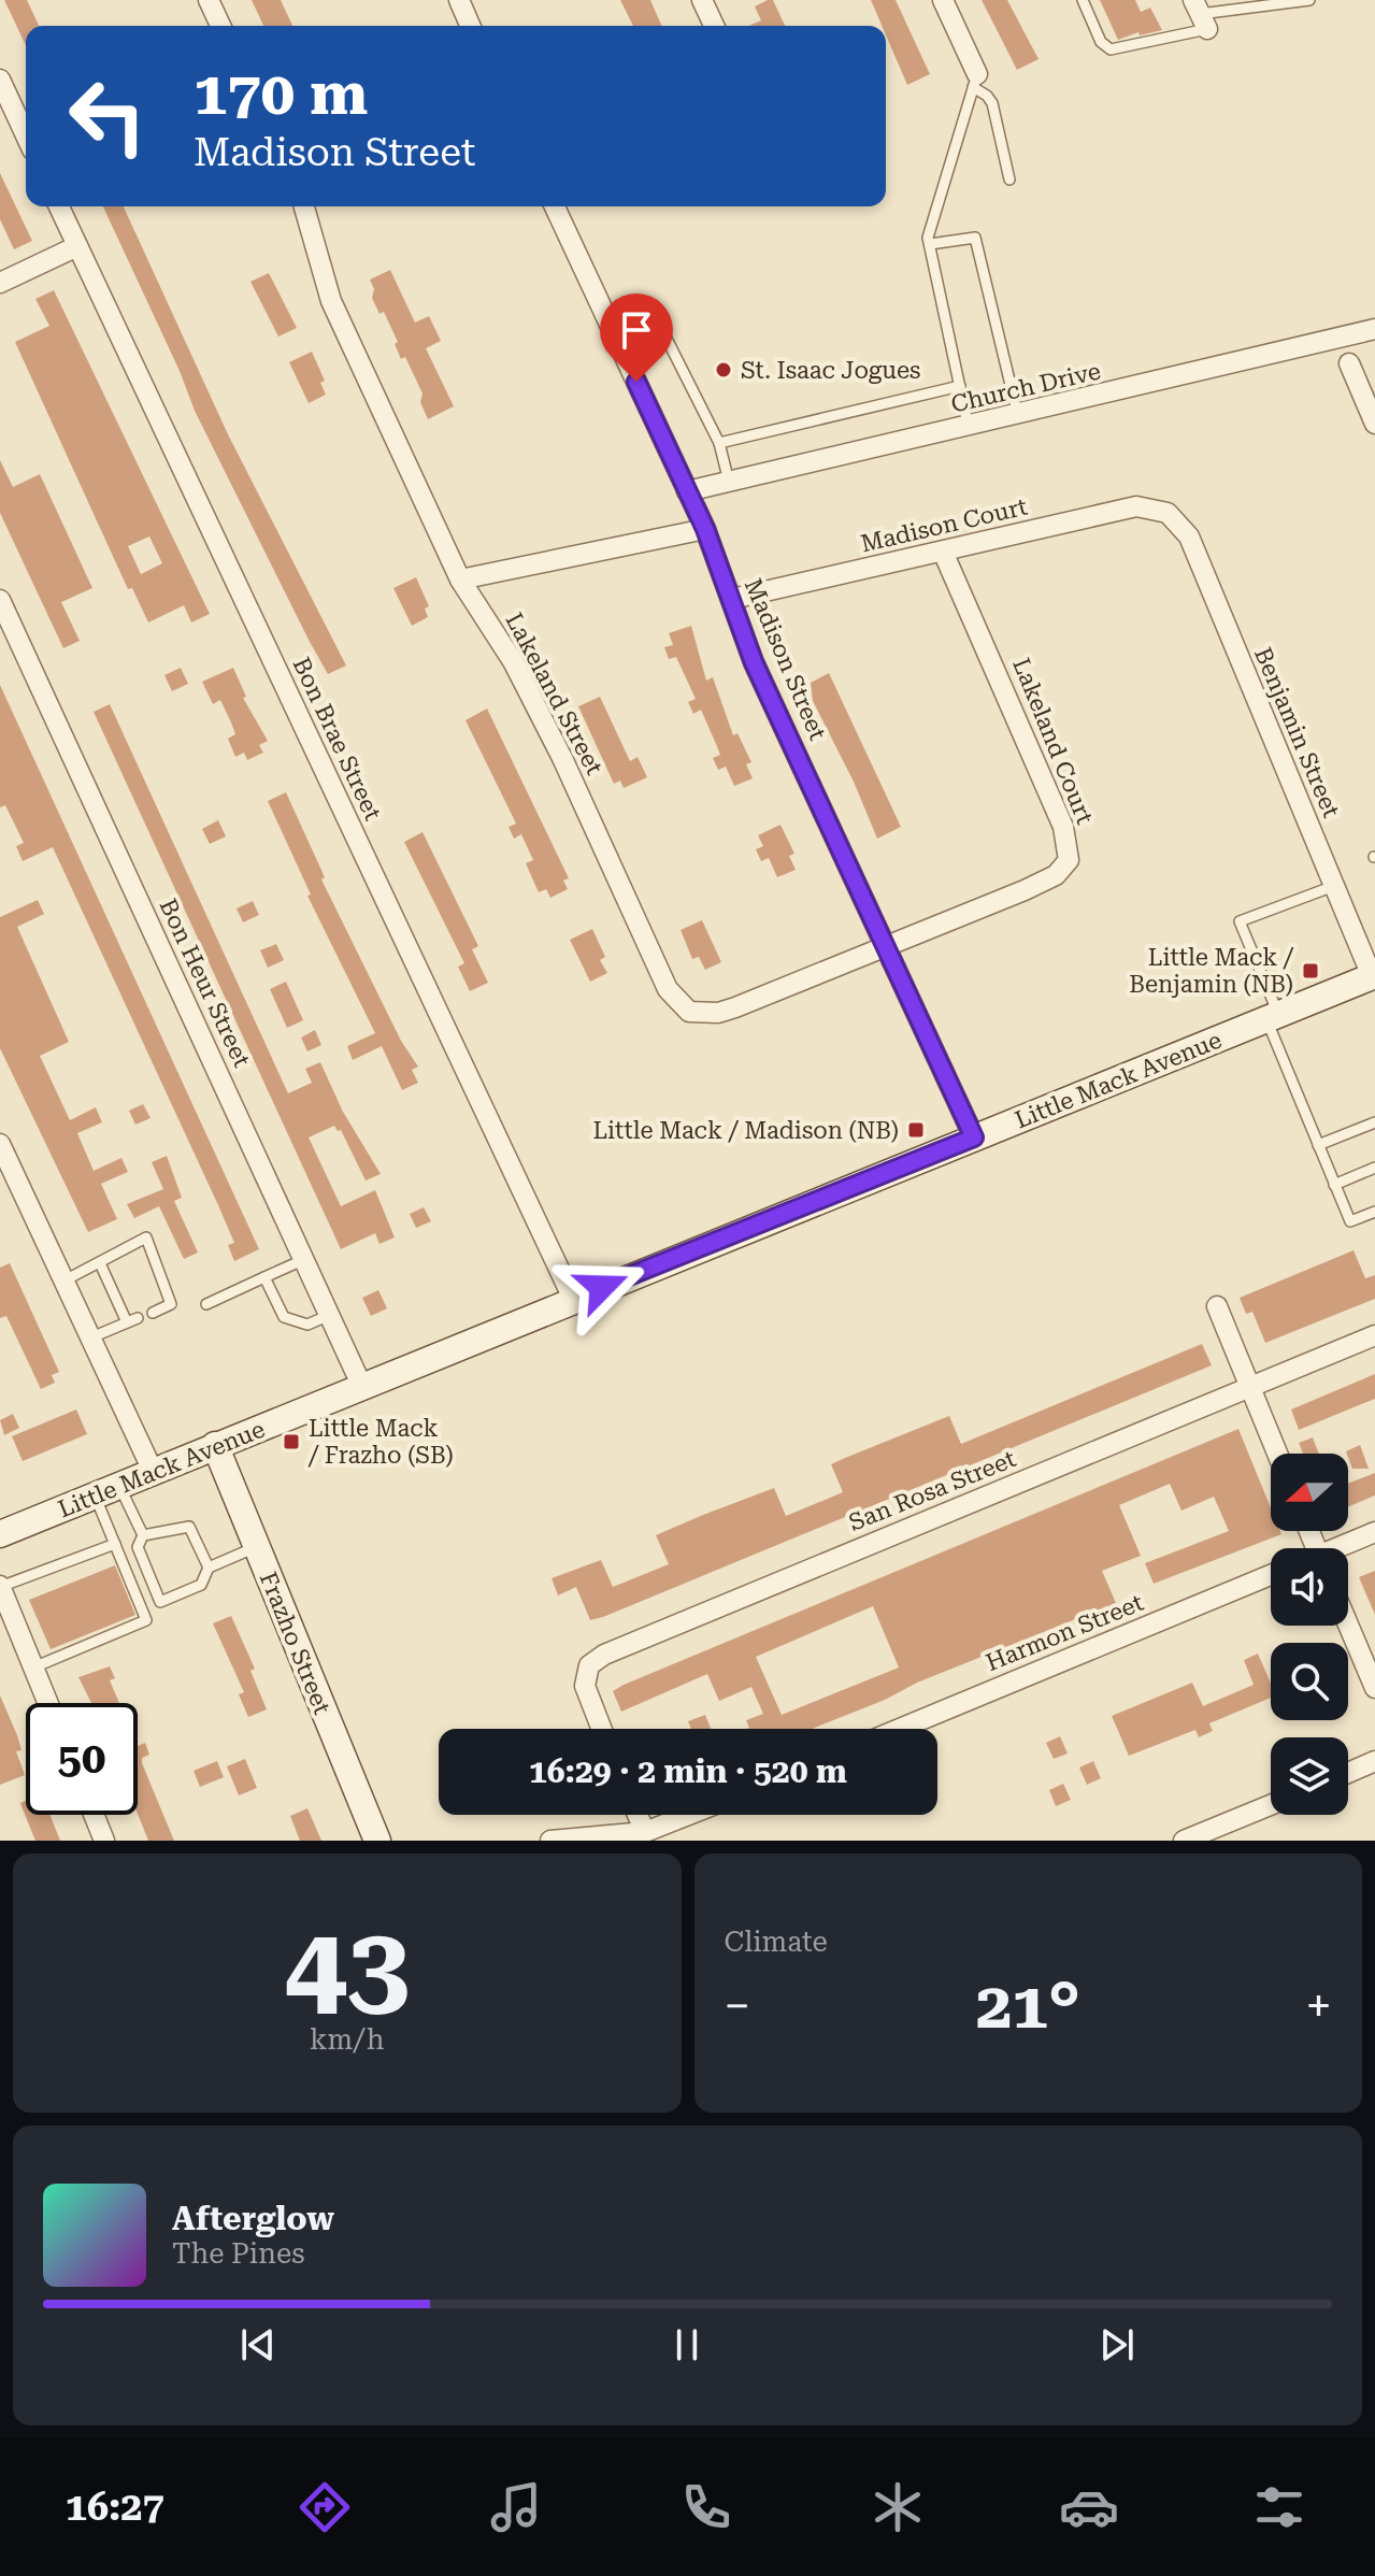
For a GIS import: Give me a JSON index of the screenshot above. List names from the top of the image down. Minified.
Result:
{"streets":{"main road":["Little Mack Avenue","Frazho Street"],"street":["Church Drive","Madison Court","Madison Street","Lakeland Street","Benjamin Street","Bon Brae Street","Lakeland Court","Bon Heur Street","San Rosa Street","Harmon Street"]},"crossings":[["Church Drive","Madison Street"],["Madison Court","Madison Street"],["Madison Court","Benjamin Street"],["Madison Court","Lakeland Court"],["Madison Street","Lakeland Street"],["Madison Street","Lakeland Court"],["Madison Street","Little Mack Avenue"],["Lakeland Street","Lakeland Court"],["Benjamin Street","Little Mack Avenue"],["Bon Brae Street","Little Mack Avenue"],["Bon Heur Street","Little Mack Avenue"],["Little Mack Avenue","Frazho Street"]],"places":{"other":["St. Isaac Jogues"],"transit":["Little Mack / Benjamin (NB)","Little Mack / Madison (NB)","Little Mack / Frazho (SB)"]},"north":"left","page":{"turn":["170 m","Madison Street"],"limit":"50","trip":"16:29 · 2 min · 520 m","tile":[["43","km/h"],"Climate"],"heat":["−","21°","+"],"song":["Afterglow","The Pines"],"tabs":"16:27"}}
